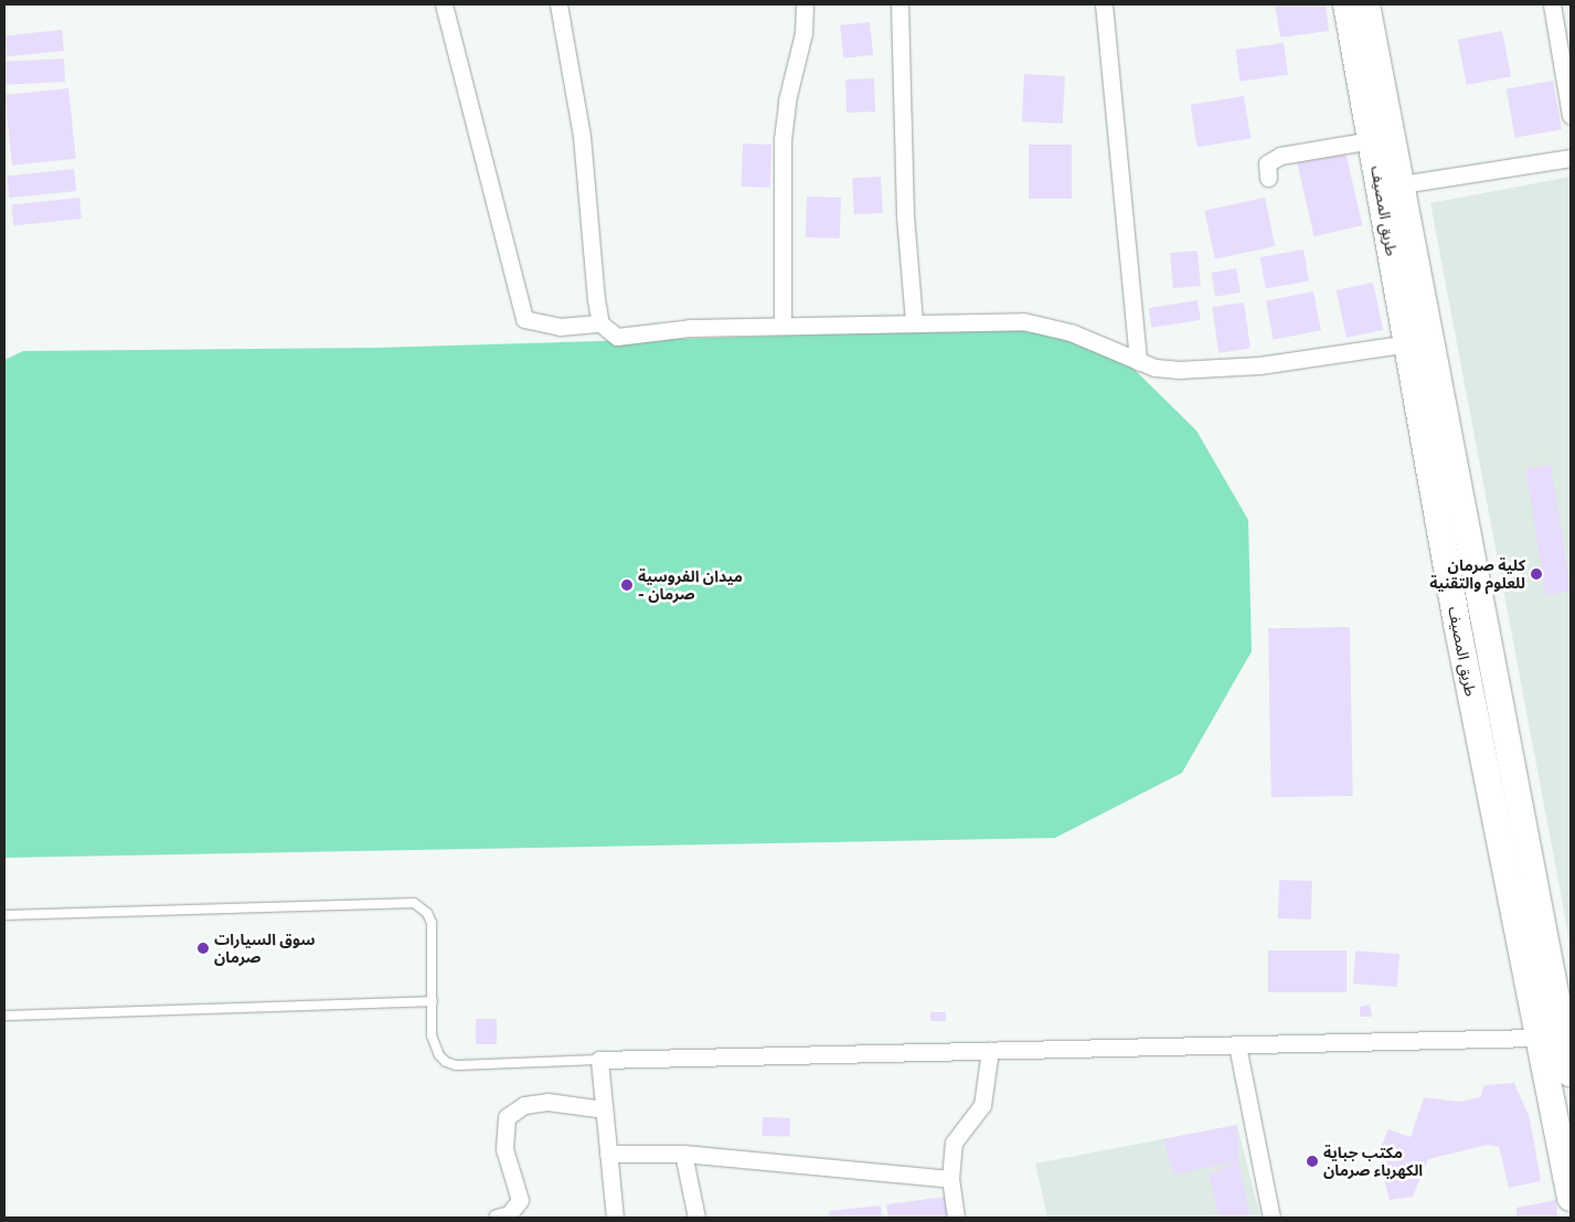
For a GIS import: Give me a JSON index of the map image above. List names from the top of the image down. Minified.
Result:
{"streets":{"main road":["طريق المصيف"]},"places":["كلية صرمان للعلوم والتقنية","ميدان الفروسية - صرمان","سوق السيارات صرمان","مكتب جباية الكهرباء صرمان"]}
